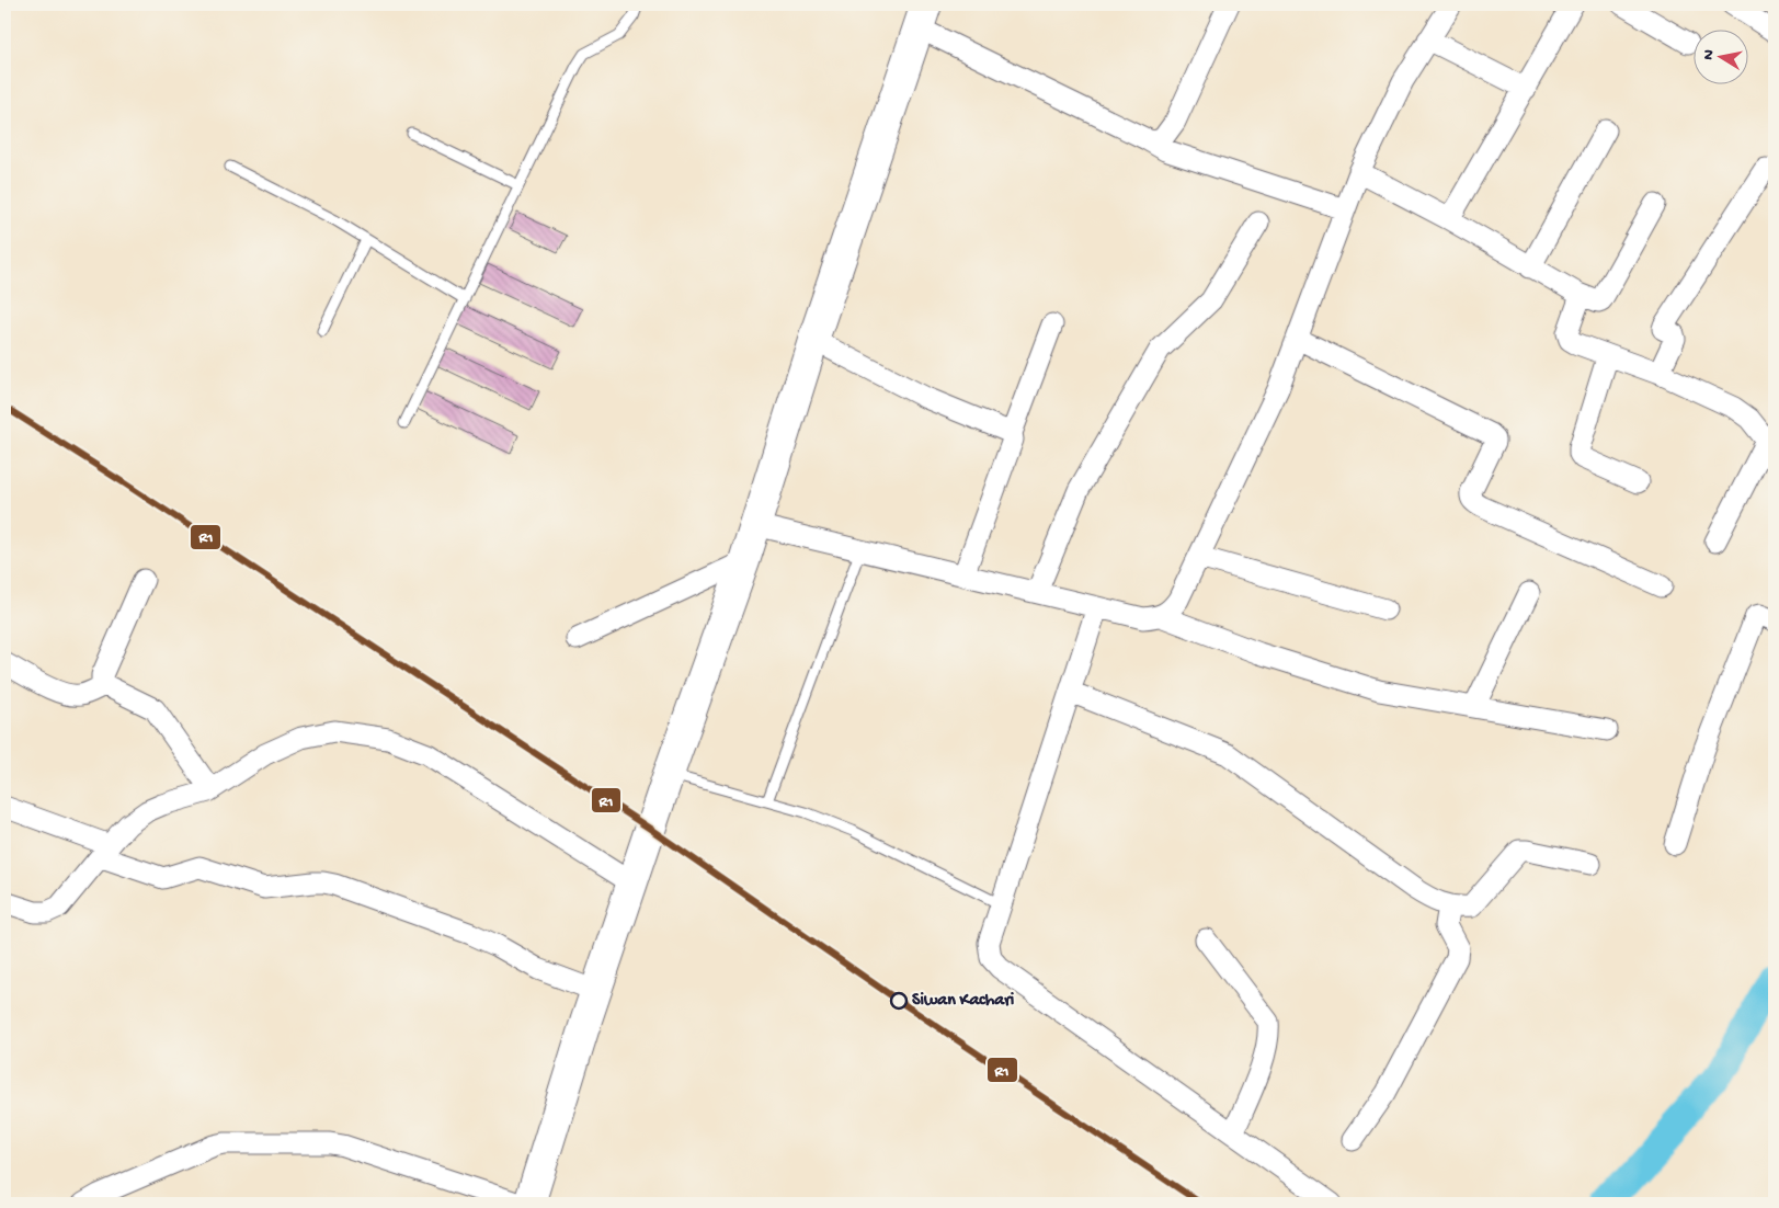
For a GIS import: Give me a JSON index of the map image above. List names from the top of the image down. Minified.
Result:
{"places":["Siwan Kachari"],"lines":["transit line R1"],"north":"left"}
